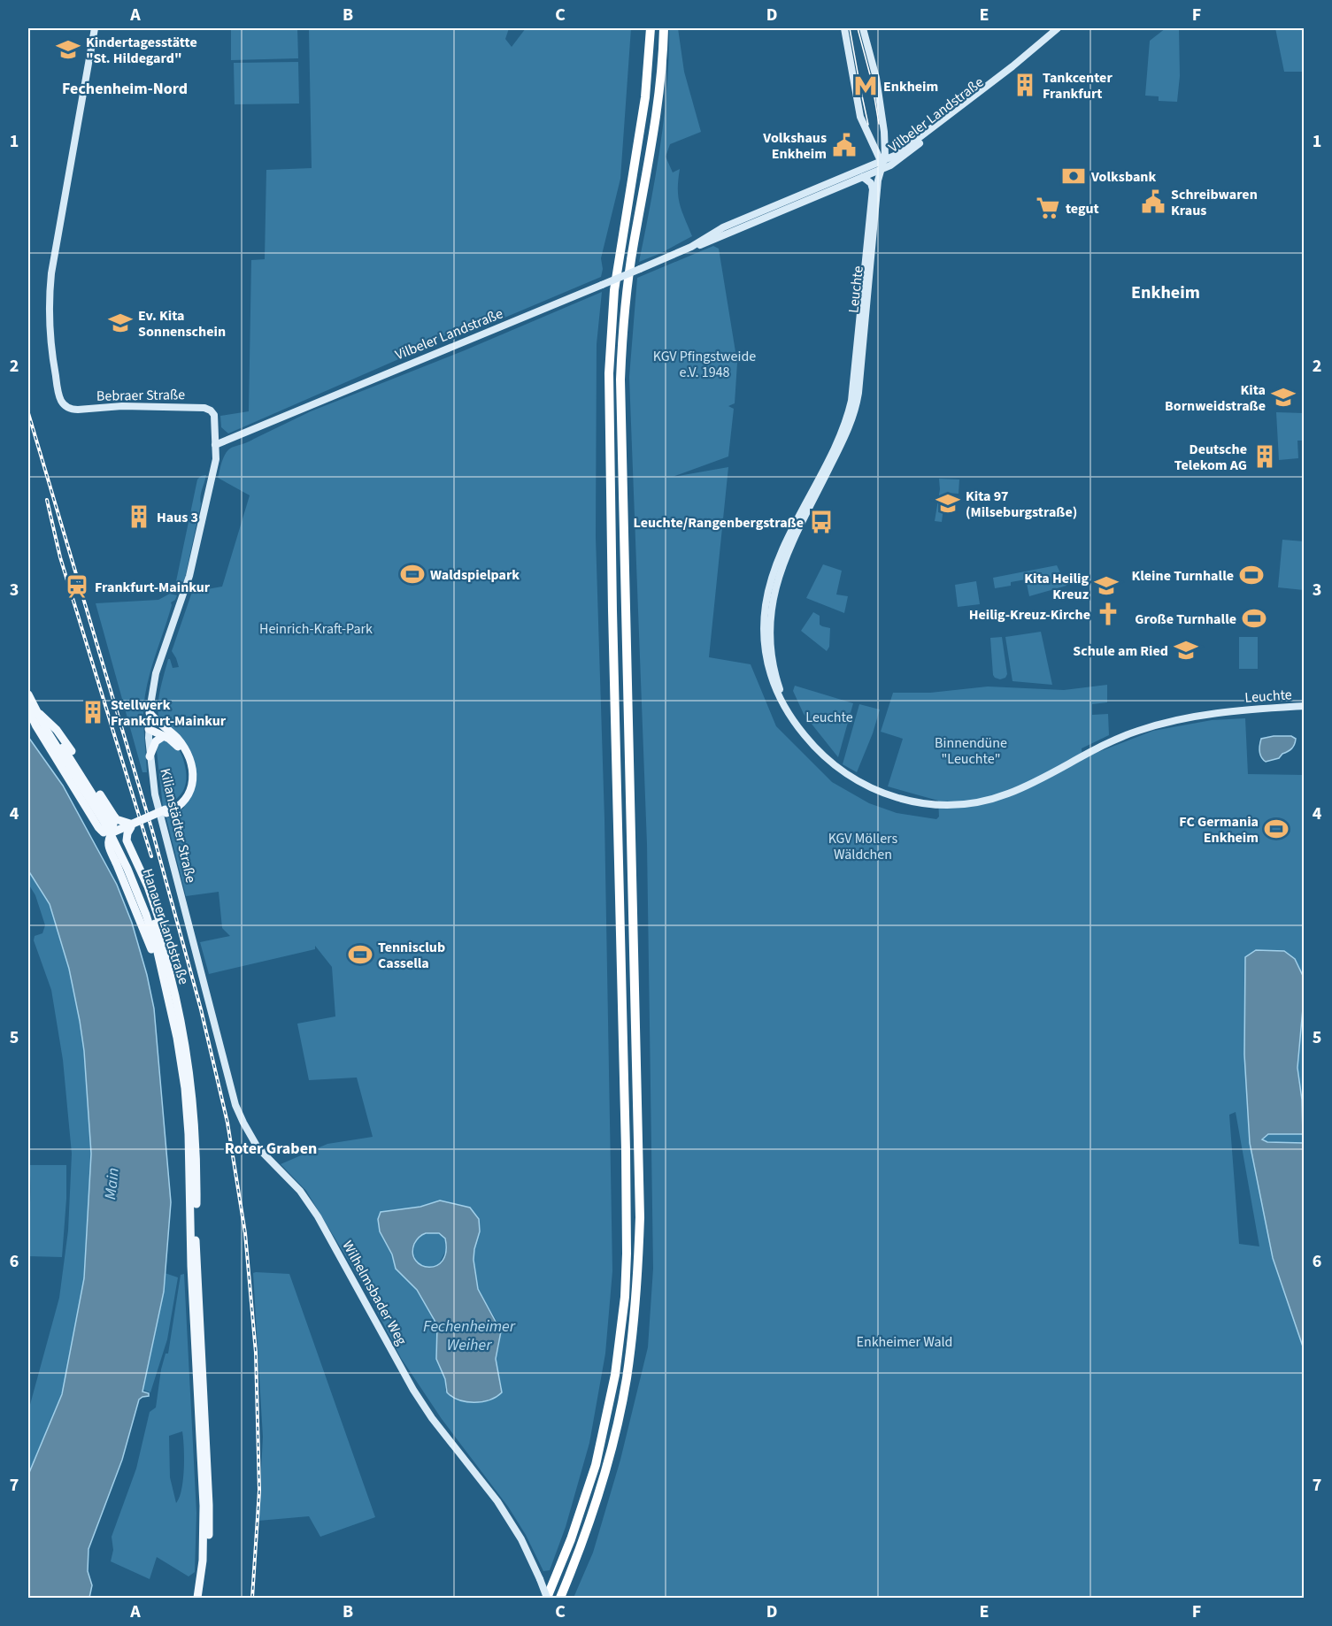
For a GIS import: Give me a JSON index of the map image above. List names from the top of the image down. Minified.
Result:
{"streets":{"main road":["Hanauer Landstraße"],"street":["Vilbeler Landstraße","Leuchte","Bebraer Straße","Kilianstädter Straße","Wilhelmsbader Weg"]},"crossings":[["Vilbeler Landstraße","Leuchte"],["Vilbeler Landstraße","Kilianstädter Straße"],["Kilianstädter Straße","Wilhelmsbader Weg"]],"districts":["Fechenheim-Nord","Enkheim","Roter Graben"],"water":["Main","Fechenheimer Weiher"],"parks":["KGV Pfingstweide e.V. 1948","Heinrich-Kraft-Park","Leuchte","Binnendüne \"Leuchte\"","KGV Möllers Wäldchen","Enkheimer Wald"],"places":{"school or university":["Kindertagesstätte \"St. Hildegard\"","Ev. Kita Sonnenschein","Kita Bornweidstraße","Kita 97 (Milseburgstraße)","Kita Heilig Kreuz","Schule am Ried"],"building":["Tankcenter Frankfurt","Deutsche Telekom AG","Haus 3","Stellwerk Frankfurt-Mainkur"],"metro station":["Enkheim"],"public building":["Volkshaus Enkheim","Schreibwaren Kraus"],"bank":["Volksbank"],"supermarket":["tegut"],"bus stop":["Leuchte/Rangenbergstraße"],"sports":["Waldspielpark","Kleine Turnhalle","Große Turnhalle","FC Germania Enkheim","Tennisclub Cassella"],"station":["Frankfurt-Mainkur"],"church":["Heilig-Kreuz-Kirche"]},"grid":{"columns":["A","B","C","D","E","F"],"rows":["1","2","3","4","5","6","7"]}}
